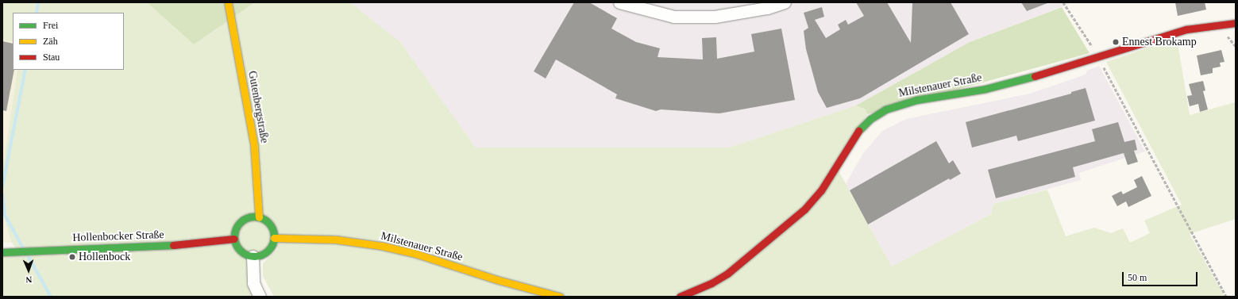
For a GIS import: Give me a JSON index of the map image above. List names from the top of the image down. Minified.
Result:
{"streets":{"street":["Milstenauer Straße","Gutenbergstraße","Hollenbocker Straße"]},"crossings":[["Milstenauer Straße","Gutenbergstraße"],["Milstenauer Straße","Hollenbocker Straße"],["Gutenbergstraße","Hollenbocker Straße"]],"places":["Ennest Brokamp","Hollenbock"],"legend":["Frei","Zäh","Stau"],"scale_bar":"50 m","north":"bottom"}
